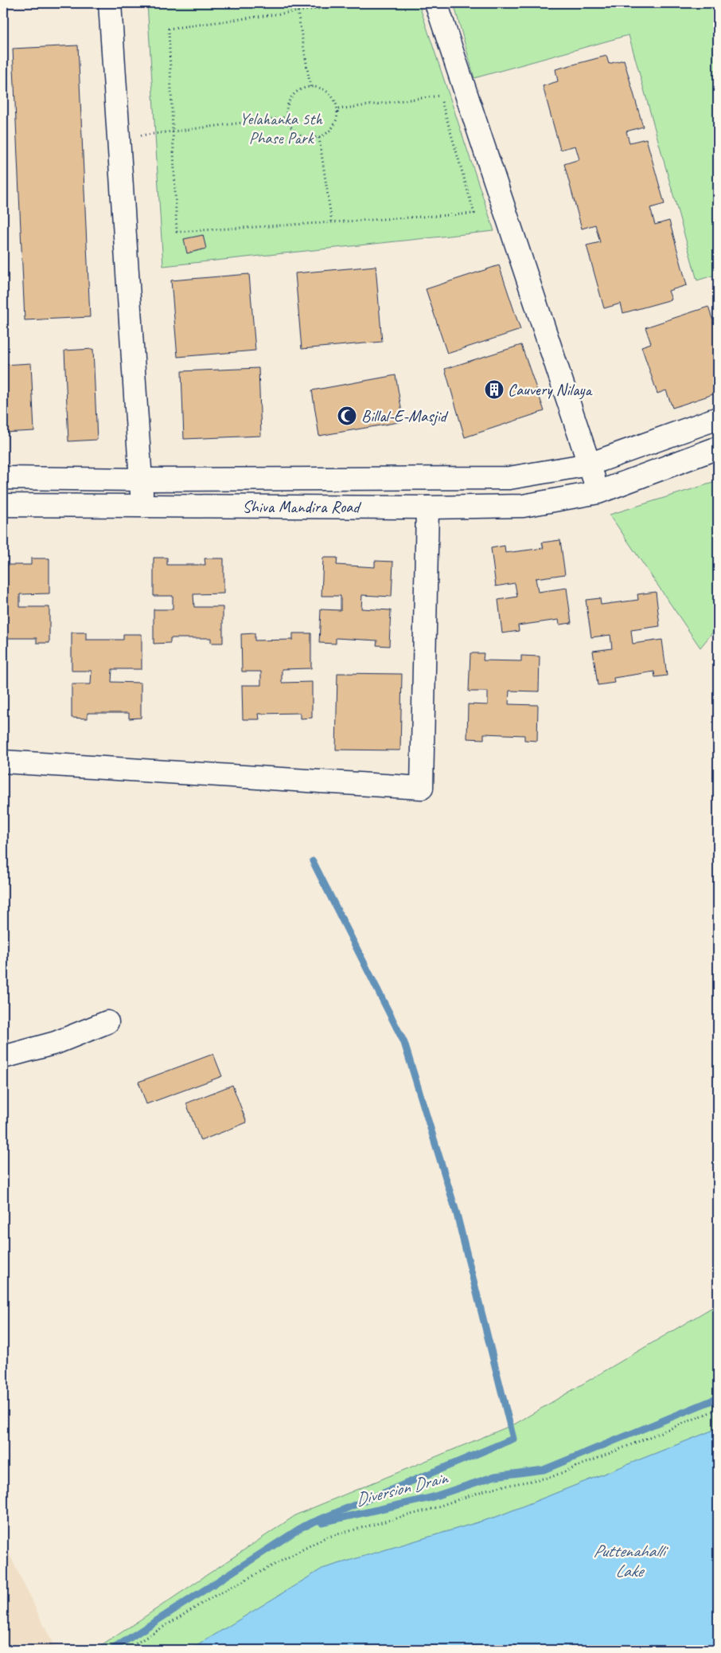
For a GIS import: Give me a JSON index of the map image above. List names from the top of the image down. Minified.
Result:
{"streets":{"street":["Shiva Mandira Road"]},"water":["Diversion Drain","Puttenahalli Lake"],"parks":["Yelahanka 5th Phase Park"],"places":{"building":["Cauvery Nilaya"],"mosque":["Billal-E-Masjid"]}}
